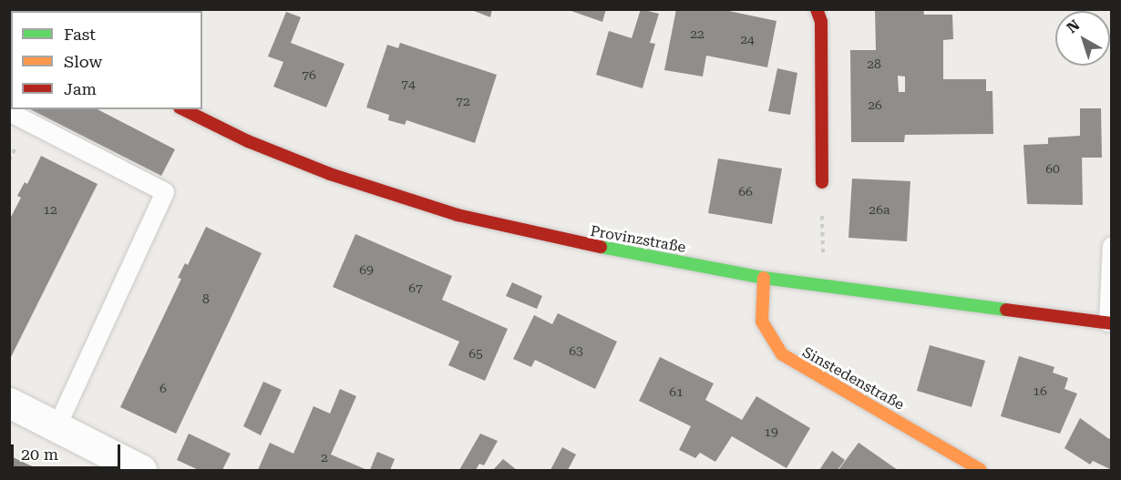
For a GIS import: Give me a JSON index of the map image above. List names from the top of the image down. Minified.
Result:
{"streets":{"street":["Provinzstraße","Sinstedenstraße"]},"crossings":[["Provinzstraße","Sinstedenstraße"]],"house_numbers":["22","24","28","76","74","72","26","60","66","12","26a","69","67","8","63","65","6","16","61","19","2"],"legend":["Fast","Slow","Jam"],"scale_bar":"20 m","north":"top left"}
